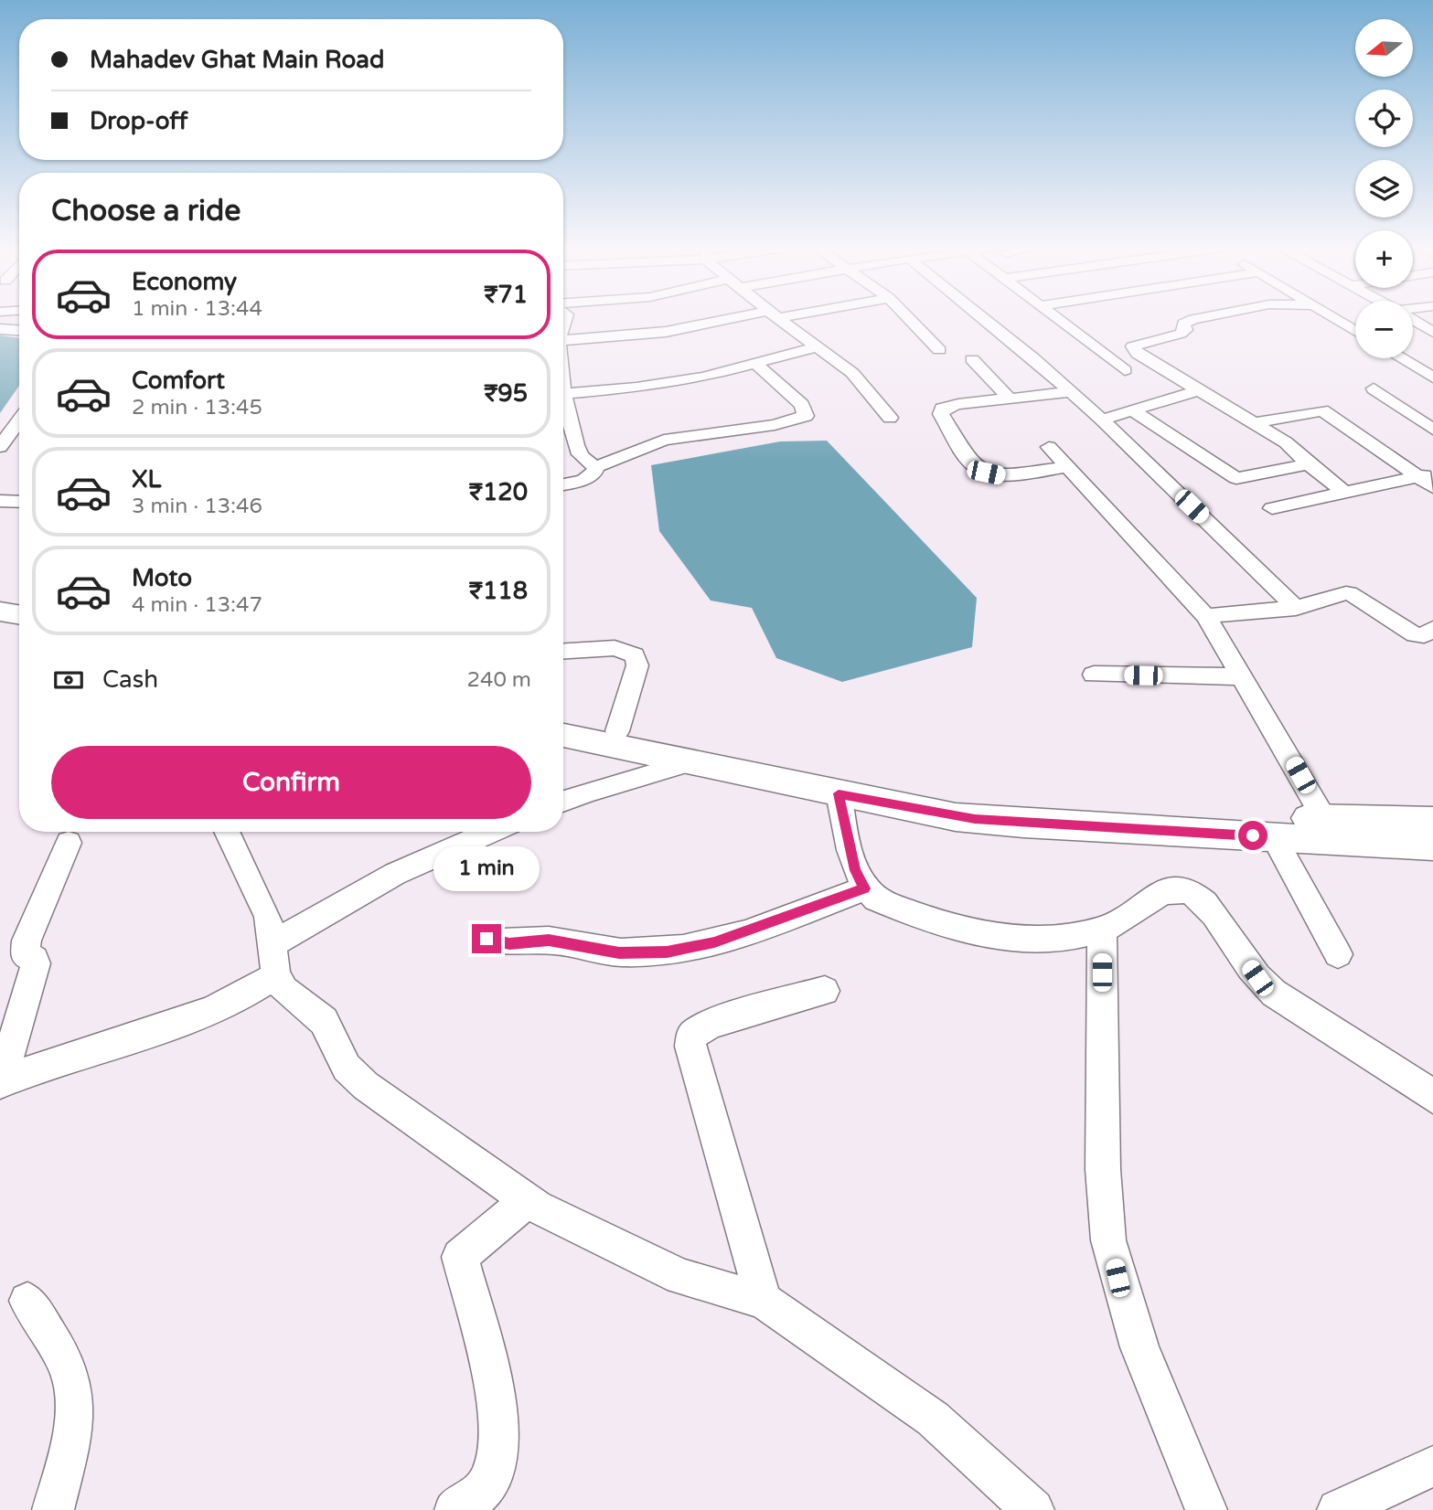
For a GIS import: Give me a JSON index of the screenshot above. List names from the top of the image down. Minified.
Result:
{"north":"left","page":{"map_buttons":["+","−"],"banner":["Mahadev Ghat Main Road","Drop-off"],"heading":"Choose a ride","list":[{"name":"Economy","note":"1 min · 13:44","value":"₹71"},{"name":"Comfort","note":"2 min · 13:45","value":"₹95"},{"name":"XL","note":"3 min · 13:46","value":"₹120"},{"name":"Moto","note":"4 min · 13:47","value":"₹118"}],"pay":["Cash","240 m"],"buttons":"Confirm","bubble":"1 min"}}
